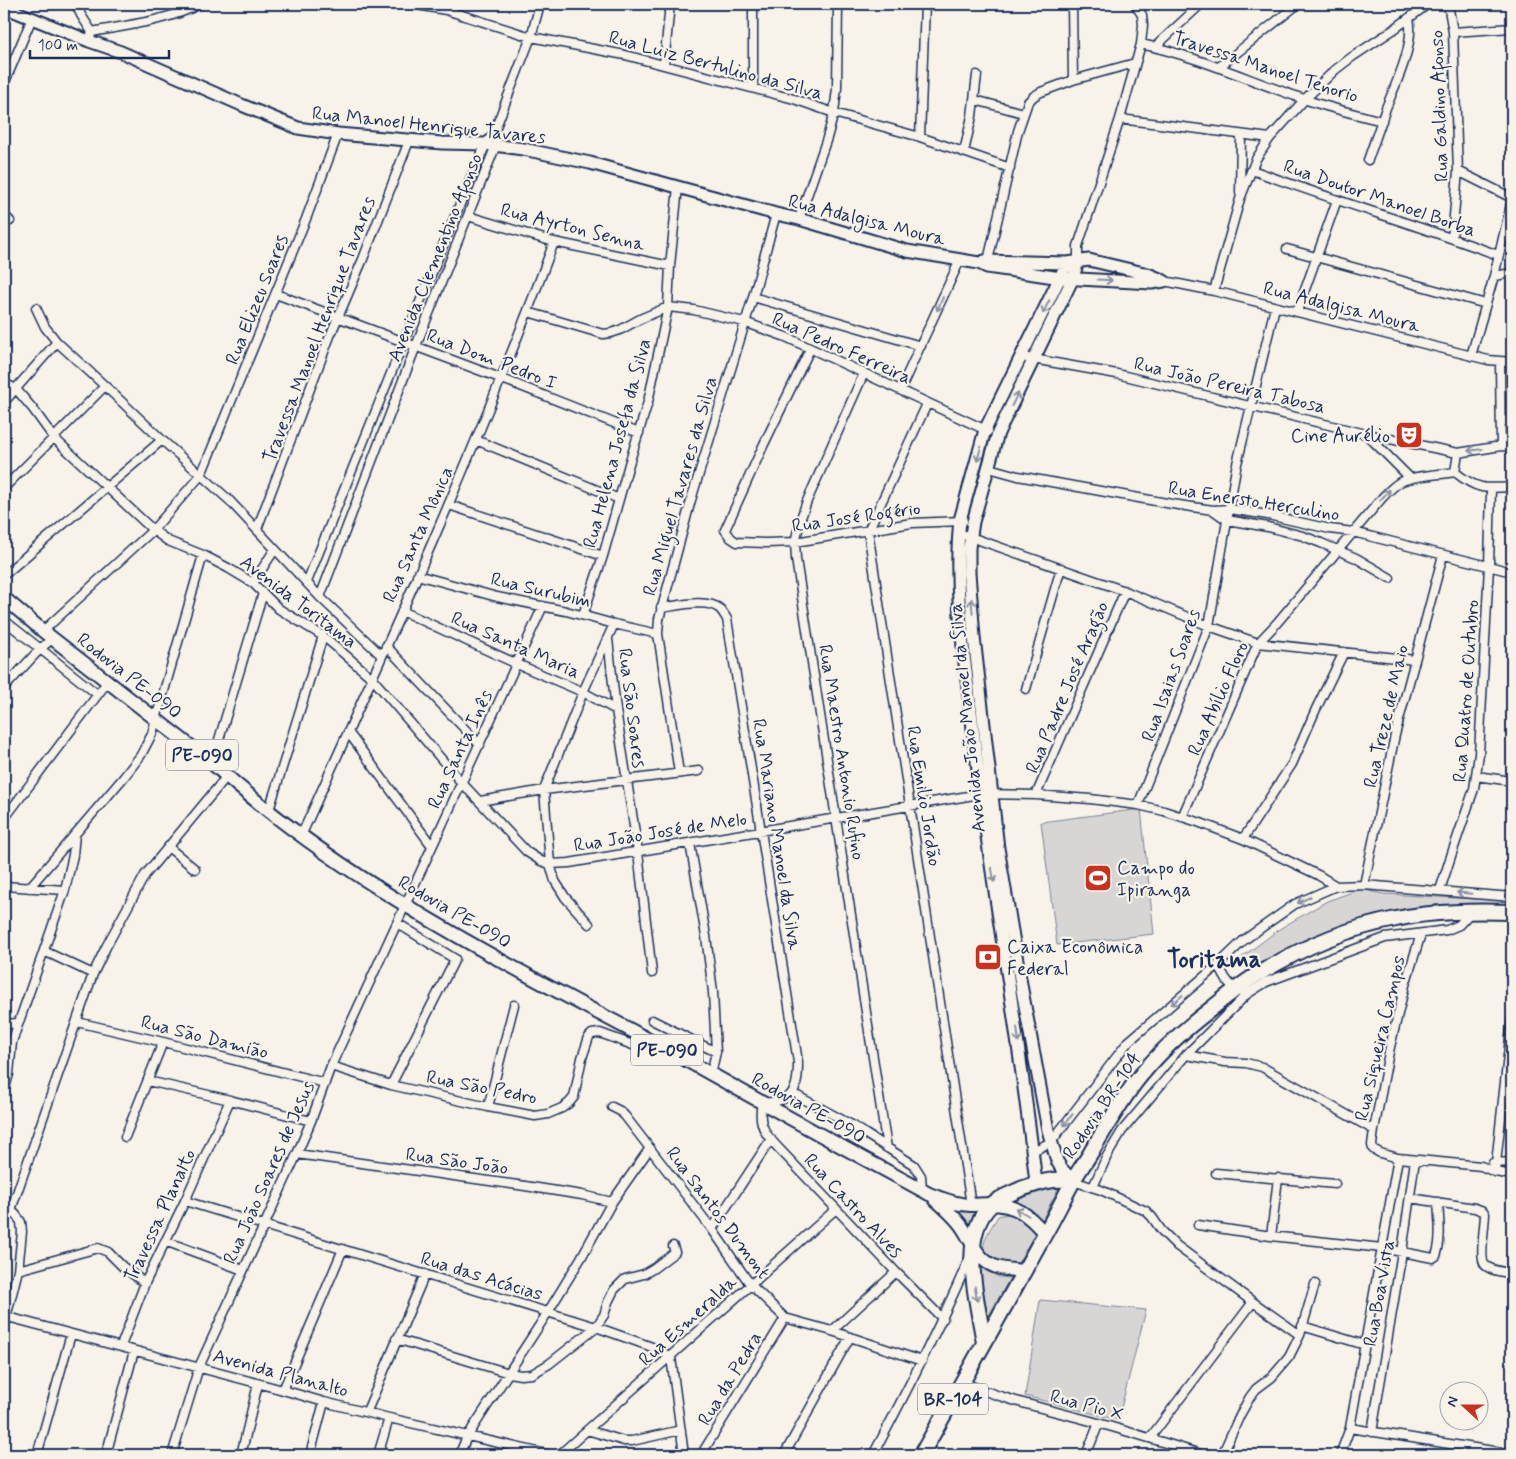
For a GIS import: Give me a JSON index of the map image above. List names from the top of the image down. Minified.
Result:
{"streets":{"highway":["Rodovia BR-104","BR-104"],"main road":["Rodovia PE-090","PE-090"],"street":["Rua Luiz Bertulino da Silva","Travessa Manoel Tenorio","Rua Galdino Afonso","Rua Manoel Henrique Tavares","Rua Doutor Manoel Borba","Rua Adalgisa Moura","Rua Ayrton Senna","Avenida Clementino Afonso","Rua Elizeu Soares","Travessa Manoel Henrique Tavares","Rua Pedro Ferreira","Rua Dom Pedro I","Rua João Pereira Tabosa","Rua Helena Josefa da Silva","Rua Miguel Tavares da Silva","Rua Enersto Herculino","Rua José Rogério","Rua Santa Mônica","Rua Surubim","Avenida Toritama","Rua Santa Maria","Rua Isaias Soares","Rua Padre José Aragão","Rua Quatro de Outubro","Rua Abílio Floro","Rua São Soares","Rua Treze de Maio","Avenida João Manoel da Silva","Rua Santa Inês","Rua Maestro Antonio Rufino","Rua Emilio Jordão","Rua João José de Melo","Rua Mariano Manoel da Silva","Rua São Damião","Rua Siqueira Campos","Rua São Pedro","Rua São João","Rua João Soares de Jesus","Rua Castro Alves","Rua Santos Dumont","Travessa Planalto","Rua das Acácias","Rua Boa Vista","Rua Esmeralda","Avenida Planalto","Rua da Pedra","Rua Pio X"]},"crossings":[["Rua Luiz Bertulino da Silva","Avenida Clementino Afonso"],["Rua Galdino Afonso","Rua Doutor Manoel Borba"],["Rua Manoel Henrique Tavares","Rua Adalgisa Moura"],["Rua Manoel Henrique Tavares","Avenida Clementino Afonso"],["Rua Manoel Henrique Tavares","Rua Elizeu Soares"],["Rua Manoel Henrique Tavares","Travessa Manoel Henrique Tavares"],["Rua Manoel Henrique Tavares","Rua Helena Josefa da Silva"],["Rua Manoel Henrique Tavares","Rua Miguel Tavares da Silva"],["Rua Adalgisa Moura","Rua Miguel Tavares da Silva"],["Rua Adalgisa Moura","Rua Isaias Soares"],["Rua Ayrton Senna","Avenida Clementino Afonso"],["Rua Ayrton Senna","Rua Helena Josefa da Silva"],["Rua Ayrton Senna","Rua Santa Mônica"],["Avenida Clementino Afonso","Rua Dom Pedro I"],["Avenida Clementino Afonso","Avenida Toritama"],["Rua Elizeu Soares","Rua Dom Pedro I"],["Rua Elizeu Soares","Avenida Toritama"],["Rua Elizeu Soares","Rodovia PE-090"],["Travessa Manoel Henrique Tavares","Rua Dom Pedro I"],["Travessa Manoel Henrique Tavares","Avenida Toritama"],["Rua Pedro Ferreira","Rua Helena Josefa da Silva"],["Rua Pedro Ferreira","Rua Miguel Tavares da Silva"],["Rua Pedro Ferreira","Rua José Rogério"],["Rua Pedro Ferreira","Avenida João Manoel da Silva"],["Rua Pedro Ferreira","Rua Maestro Antonio Rufino"],["Rua Dom Pedro I","Rua Helena Josefa da Silva"],["Rua Dom Pedro I","Rua Santa Mônica"],["Rua João Pereira Tabosa","Rua Isaias Soares"],["Rua João Pereira Tabosa","Avenida João Manoel da Silva"],["Rua Helena Josefa da Silva","Rua Surubim"],["Rua Miguel Tavares da Silva","Rua Surubim"],["Rua Miguel Tavares da Silva","Rua Mariano Manoel da Silva"],["Rua Enersto Herculino","Rua Isaias Soares"],["Rua Enersto Herculino","Rua Quatro de Outubro"],["Rua Enersto Herculino","Rua Abílio Floro"],["Rua Enersto Herculino","Rua Treze de Maio"],["Rua Enersto Herculino","Avenida João Manoel da Silva"],["Rua José Rogério","Avenida João Manoel da Silva"],["Rua José Rogério","Rua Maestro Antonio Rufino"],["Rua José Rogério","Rua Emilio Jordão"],["Rua Santa Mônica","Rua Surubim"],["Rua Santa Mônica","Avenida Toritama"],["Rua Santa Mônica","Rua Santa Maria"],["Rua Santa Mônica","Rodovia PE-090"],["Rua Surubim","Rua Santa Inês"],["Avenida Toritama","Rua Santa Inês"],["Avenida Toritama","Rua João José de Melo"],["Rua Santa Maria","Rua São Soares"],["Rua Santa Maria","Rua Santa Inês"],["Rodovia PE-090","Rua Santa Inês"],["Rodovia PE-090","Rua Emilio Jordão"],["Rodovia PE-090","Rua São Pedro"],["Rodovia PE-090","Rodovia BR-104"],["Rodovia PE-090","Rua João Soares de Jesus"],["Rodovia PE-090","Rua Castro Alves"],["Rua Isaias Soares","Rua João José de Melo"],["Rua Padre José Aragão","Rua João José de Melo"],["Rua Abílio Floro","Rua João José de Melo"],["Rua São Soares","Rua João José de Melo"],["Avenida João Manoel da Silva","Rua João José de Melo"],["Avenida João Manoel da Silva","Rodovia BR-104"],["Rua Santa Inês","Rua João José de Melo"],["Rua Santa Inês","Rua João Soares de Jesus"],["Rua Maestro Antonio Rufino","Rua João José de Melo"],["Rua Emilio Jordão","Rua João José de Melo"],["Rua João José de Melo","Rua Mariano Manoel da Silva"],["Rua São Damião","Rua João Soares de Jesus"],["Rua Siqueira Campos","Rua Boa Vista"],["Rua São Pedro","Rua João Soares de Jesus"],["Rodovia BR-104","Rua Pio X"],["Rua São João","Rua João Soares de Jesus"],["Rua João Soares de Jesus","Rua das Acácias"],["Rua João Soares de Jesus","Avenida Planalto"],["Rua Castro Alves","Rua Esmeralda"],["Rua Santos Dumont","Rua Esmeralda"],["Rua Santos Dumont","Rua da Pedra"],["Travessa Planalto","Rua das Acácias"],["Travessa Planalto","Avenida Planalto"],["Rua das Acácias","Rua Esmeralda"]],"districts":["Toritama"],"places":{"theatre":["Cine Aurélio"],"sports":["Campo do Ipiranga"],"bank":["Caixa Econômica Federal"]},"scale_bar":"100 m","north":"left"}
